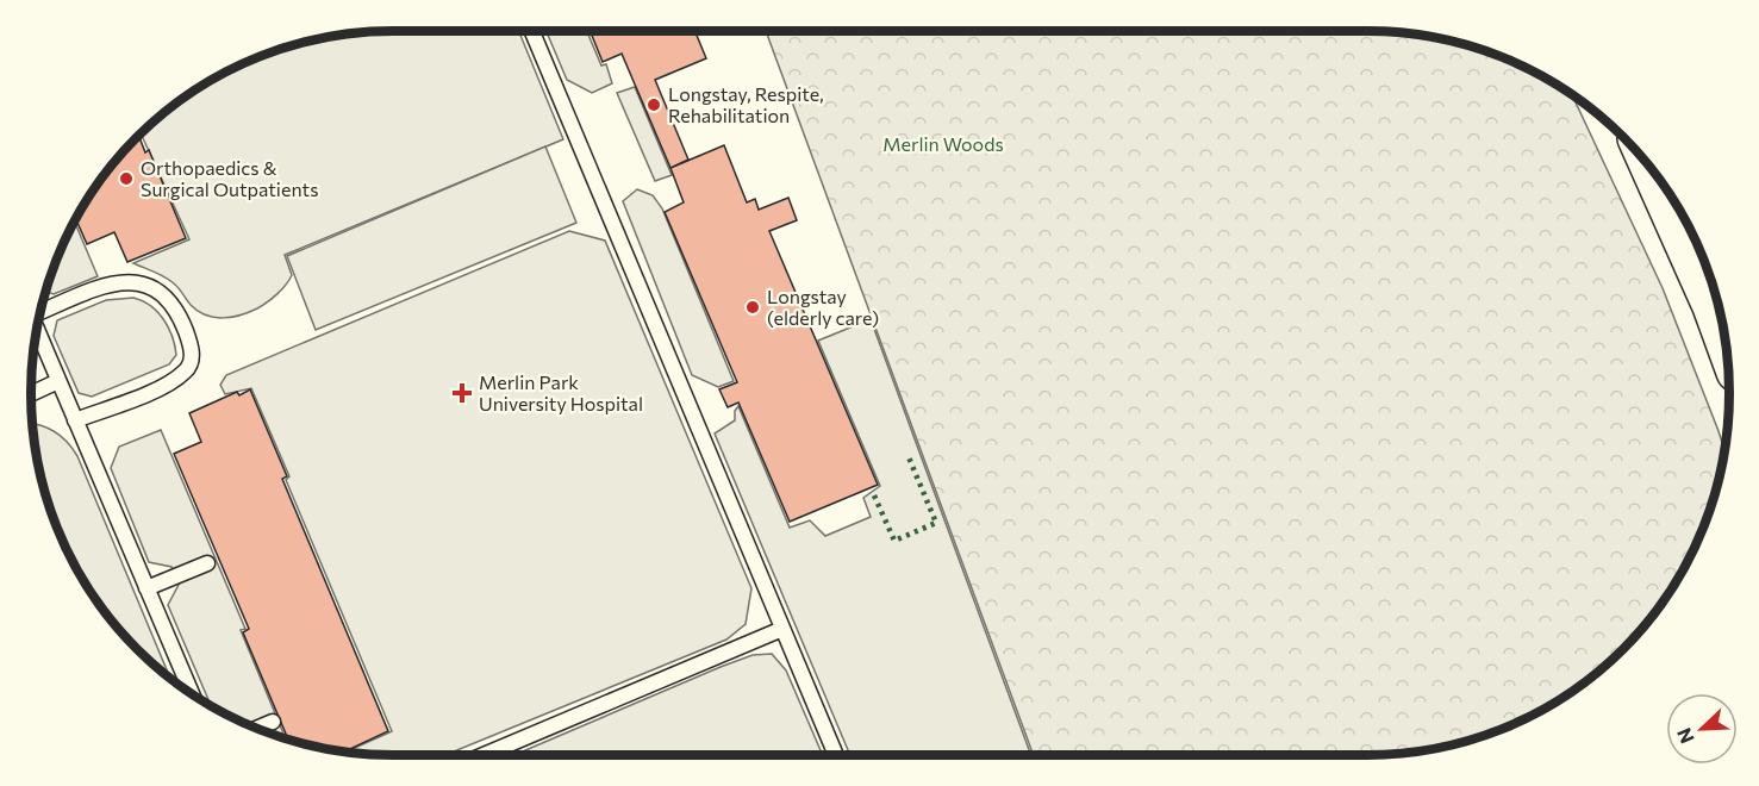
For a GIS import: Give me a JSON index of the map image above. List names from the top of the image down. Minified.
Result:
{"parks":["Merlin Woods"],"places":{"other":["Longstay, Respite, Rehabilitation","Orthopaedics & Surgical Outpatients","Longstay (elderly care)"],"health":["Merlin Park University Hospital"]},"north":"bottom left"}
